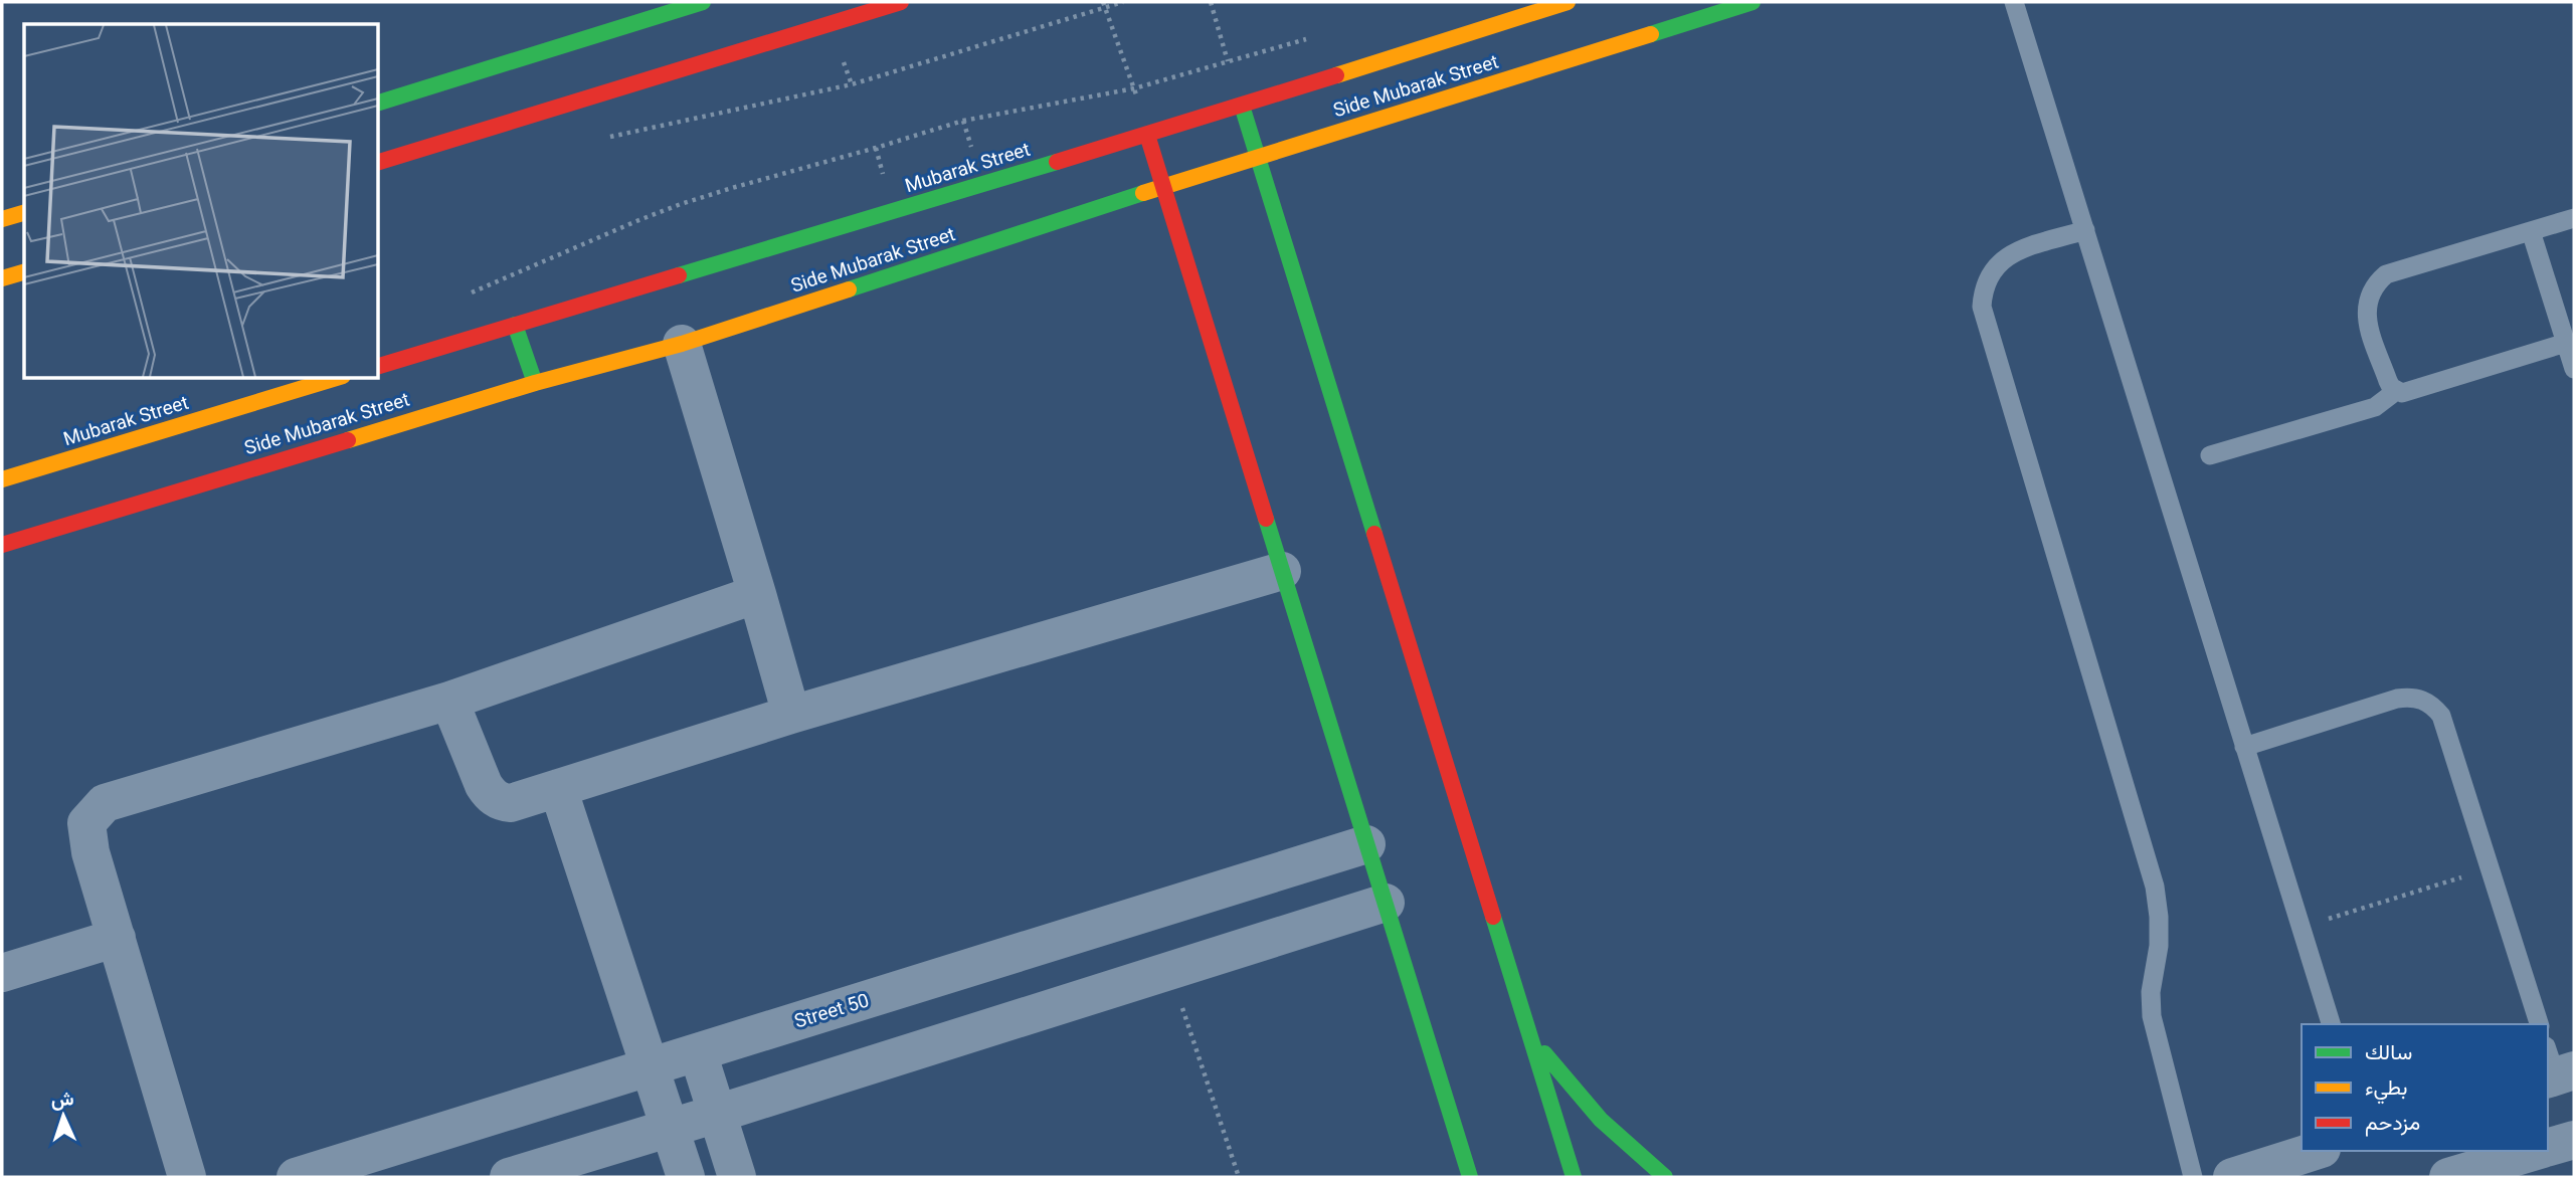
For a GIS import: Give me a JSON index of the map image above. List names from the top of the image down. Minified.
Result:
{"streets":{"main road":["Side Mubarak Street","Mubarak Street"],"street":["Street 50"]},"legend":["سالك","بطيء","مزدحم"],"north":"top"}
